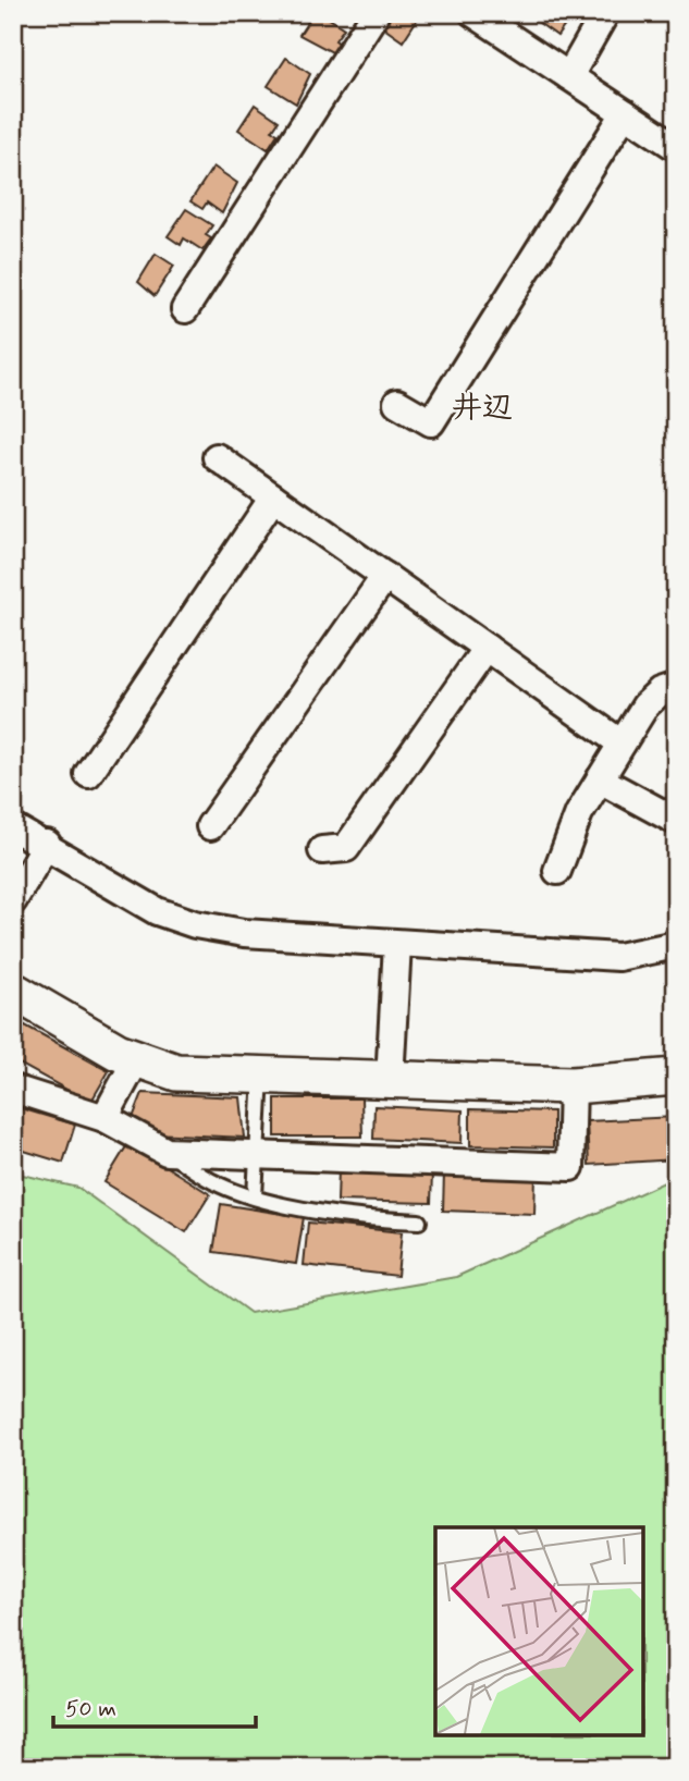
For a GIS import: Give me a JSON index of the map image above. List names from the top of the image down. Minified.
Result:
{"districts":["井辺"],"scale_bar":"50 m"}
